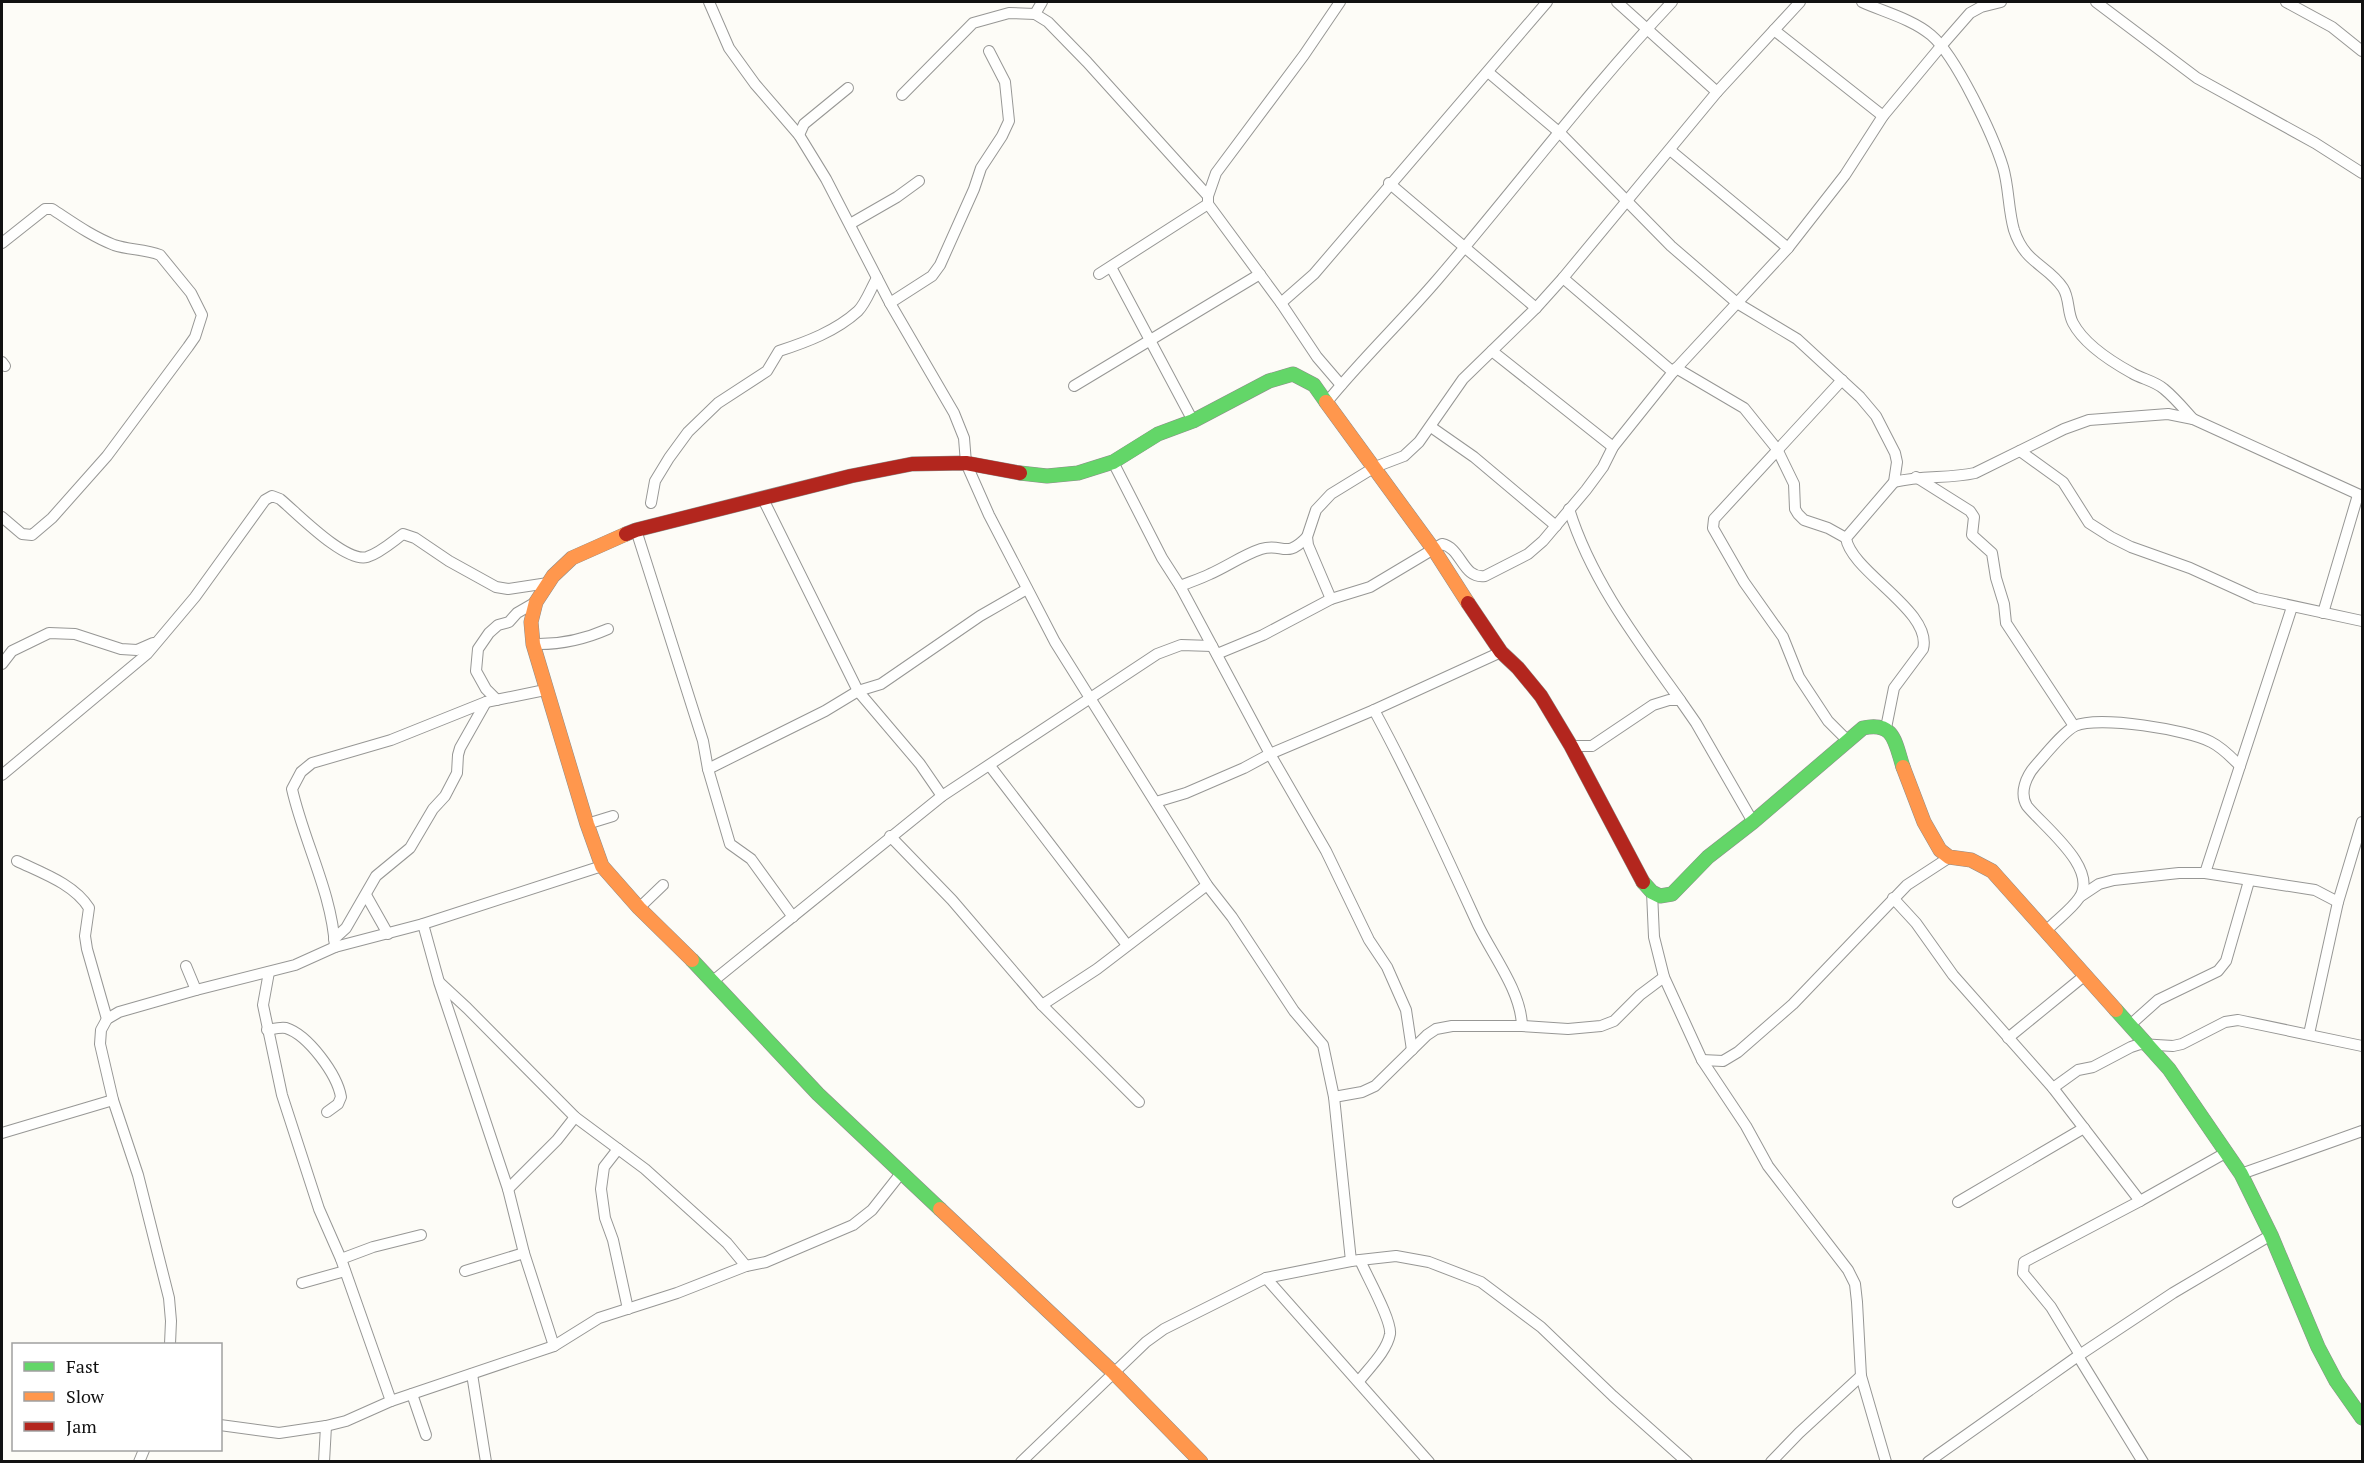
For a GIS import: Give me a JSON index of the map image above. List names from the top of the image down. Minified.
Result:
{"legend":["Fast","Slow","Jam"]}
